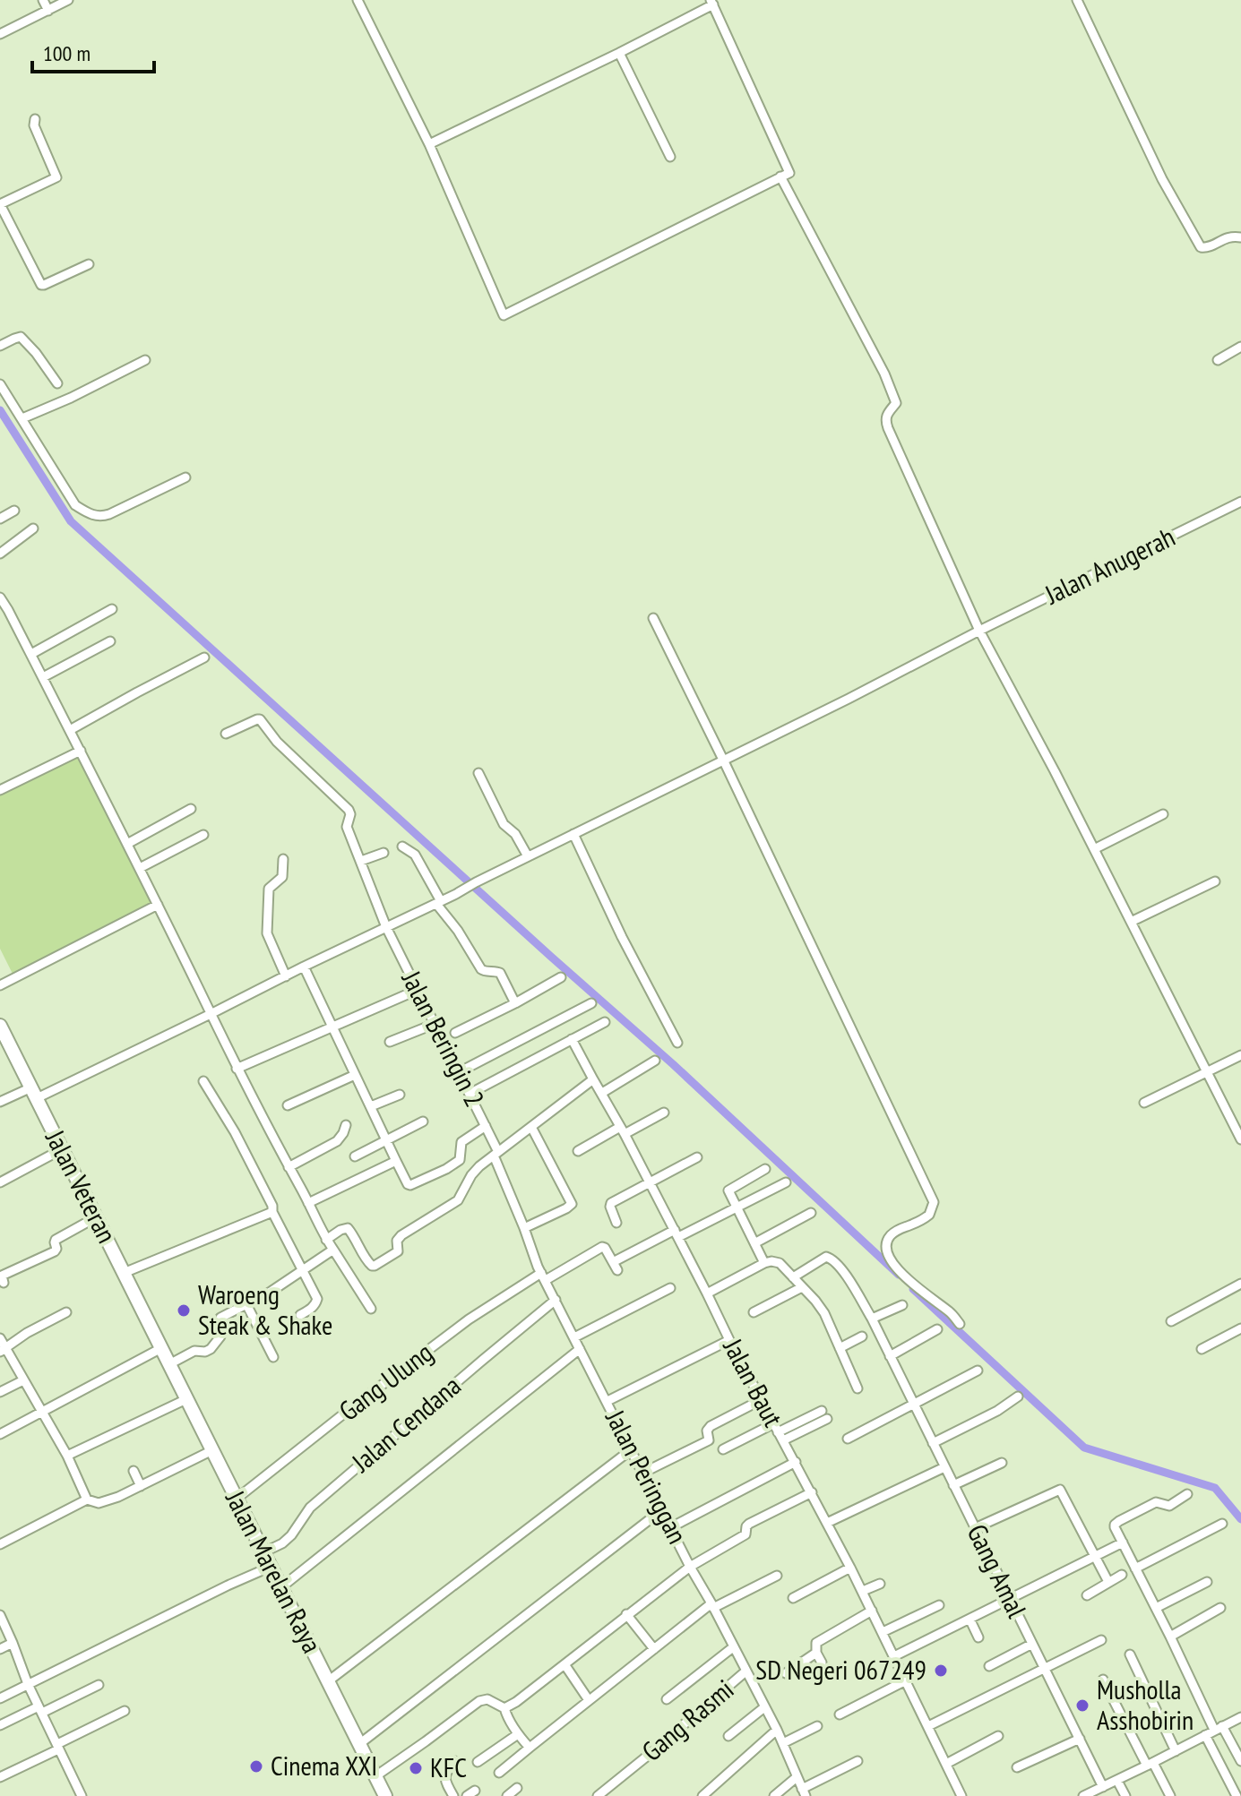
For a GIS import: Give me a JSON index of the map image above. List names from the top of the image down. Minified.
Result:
{"streets":{"main road":["Jalan Veteran","Jalan Marelan Raya"],"street":["Jalan Anugerah","Jalan Beringin 2","Gang Ulung","Jalan Baut","Jalan Cendana","Jalan Peringgan","Gang Amal","Gang Rasmi"]},"crossings":[["Jalan Anugerah","Jalan Beringin 2"],["Jalan Anugerah","Jalan Veteran"],["Jalan Beringin 2","Jalan Peringgan"],["Jalan Veteran","Jalan Marelan Raya"],["Gang Ulung","Jalan Baut"],["Gang Ulung","Jalan Peringgan"],["Gang Ulung","Jalan Marelan Raya"],["Jalan Cendana","Jalan Peringgan"],["Jalan Cendana","Jalan Marelan Raya"],["Jalan Peringgan","Gang Rasmi"]],"places":["Waroeng Steak & Shake","SD Negeri 067249","Musholla Asshobirin","Cinema XXI","KFC"],"scale_bar":"100 m"}
